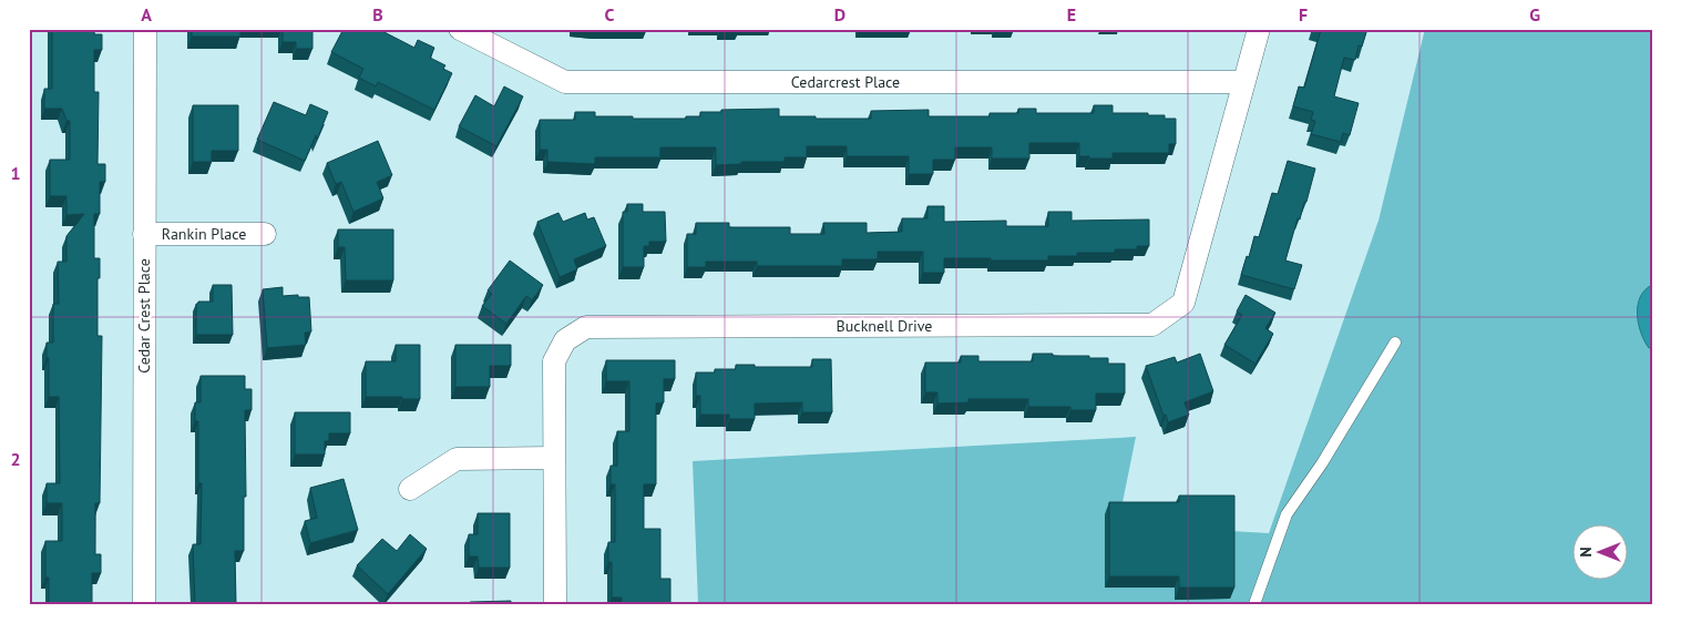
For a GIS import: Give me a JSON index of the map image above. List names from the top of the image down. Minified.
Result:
{"streets":{"street":["Cedarcrest Place","Rankin Place","Cedar Crest Place","Bucknell Drive"]},"crossings":[["Cedarcrest Place","Bucknell Drive"],["Rankin Place","Cedar Crest Place"]],"north":"left","grid":{"columns":["A","B","C","D","E","F","G"],"rows":["1","2"]}}
